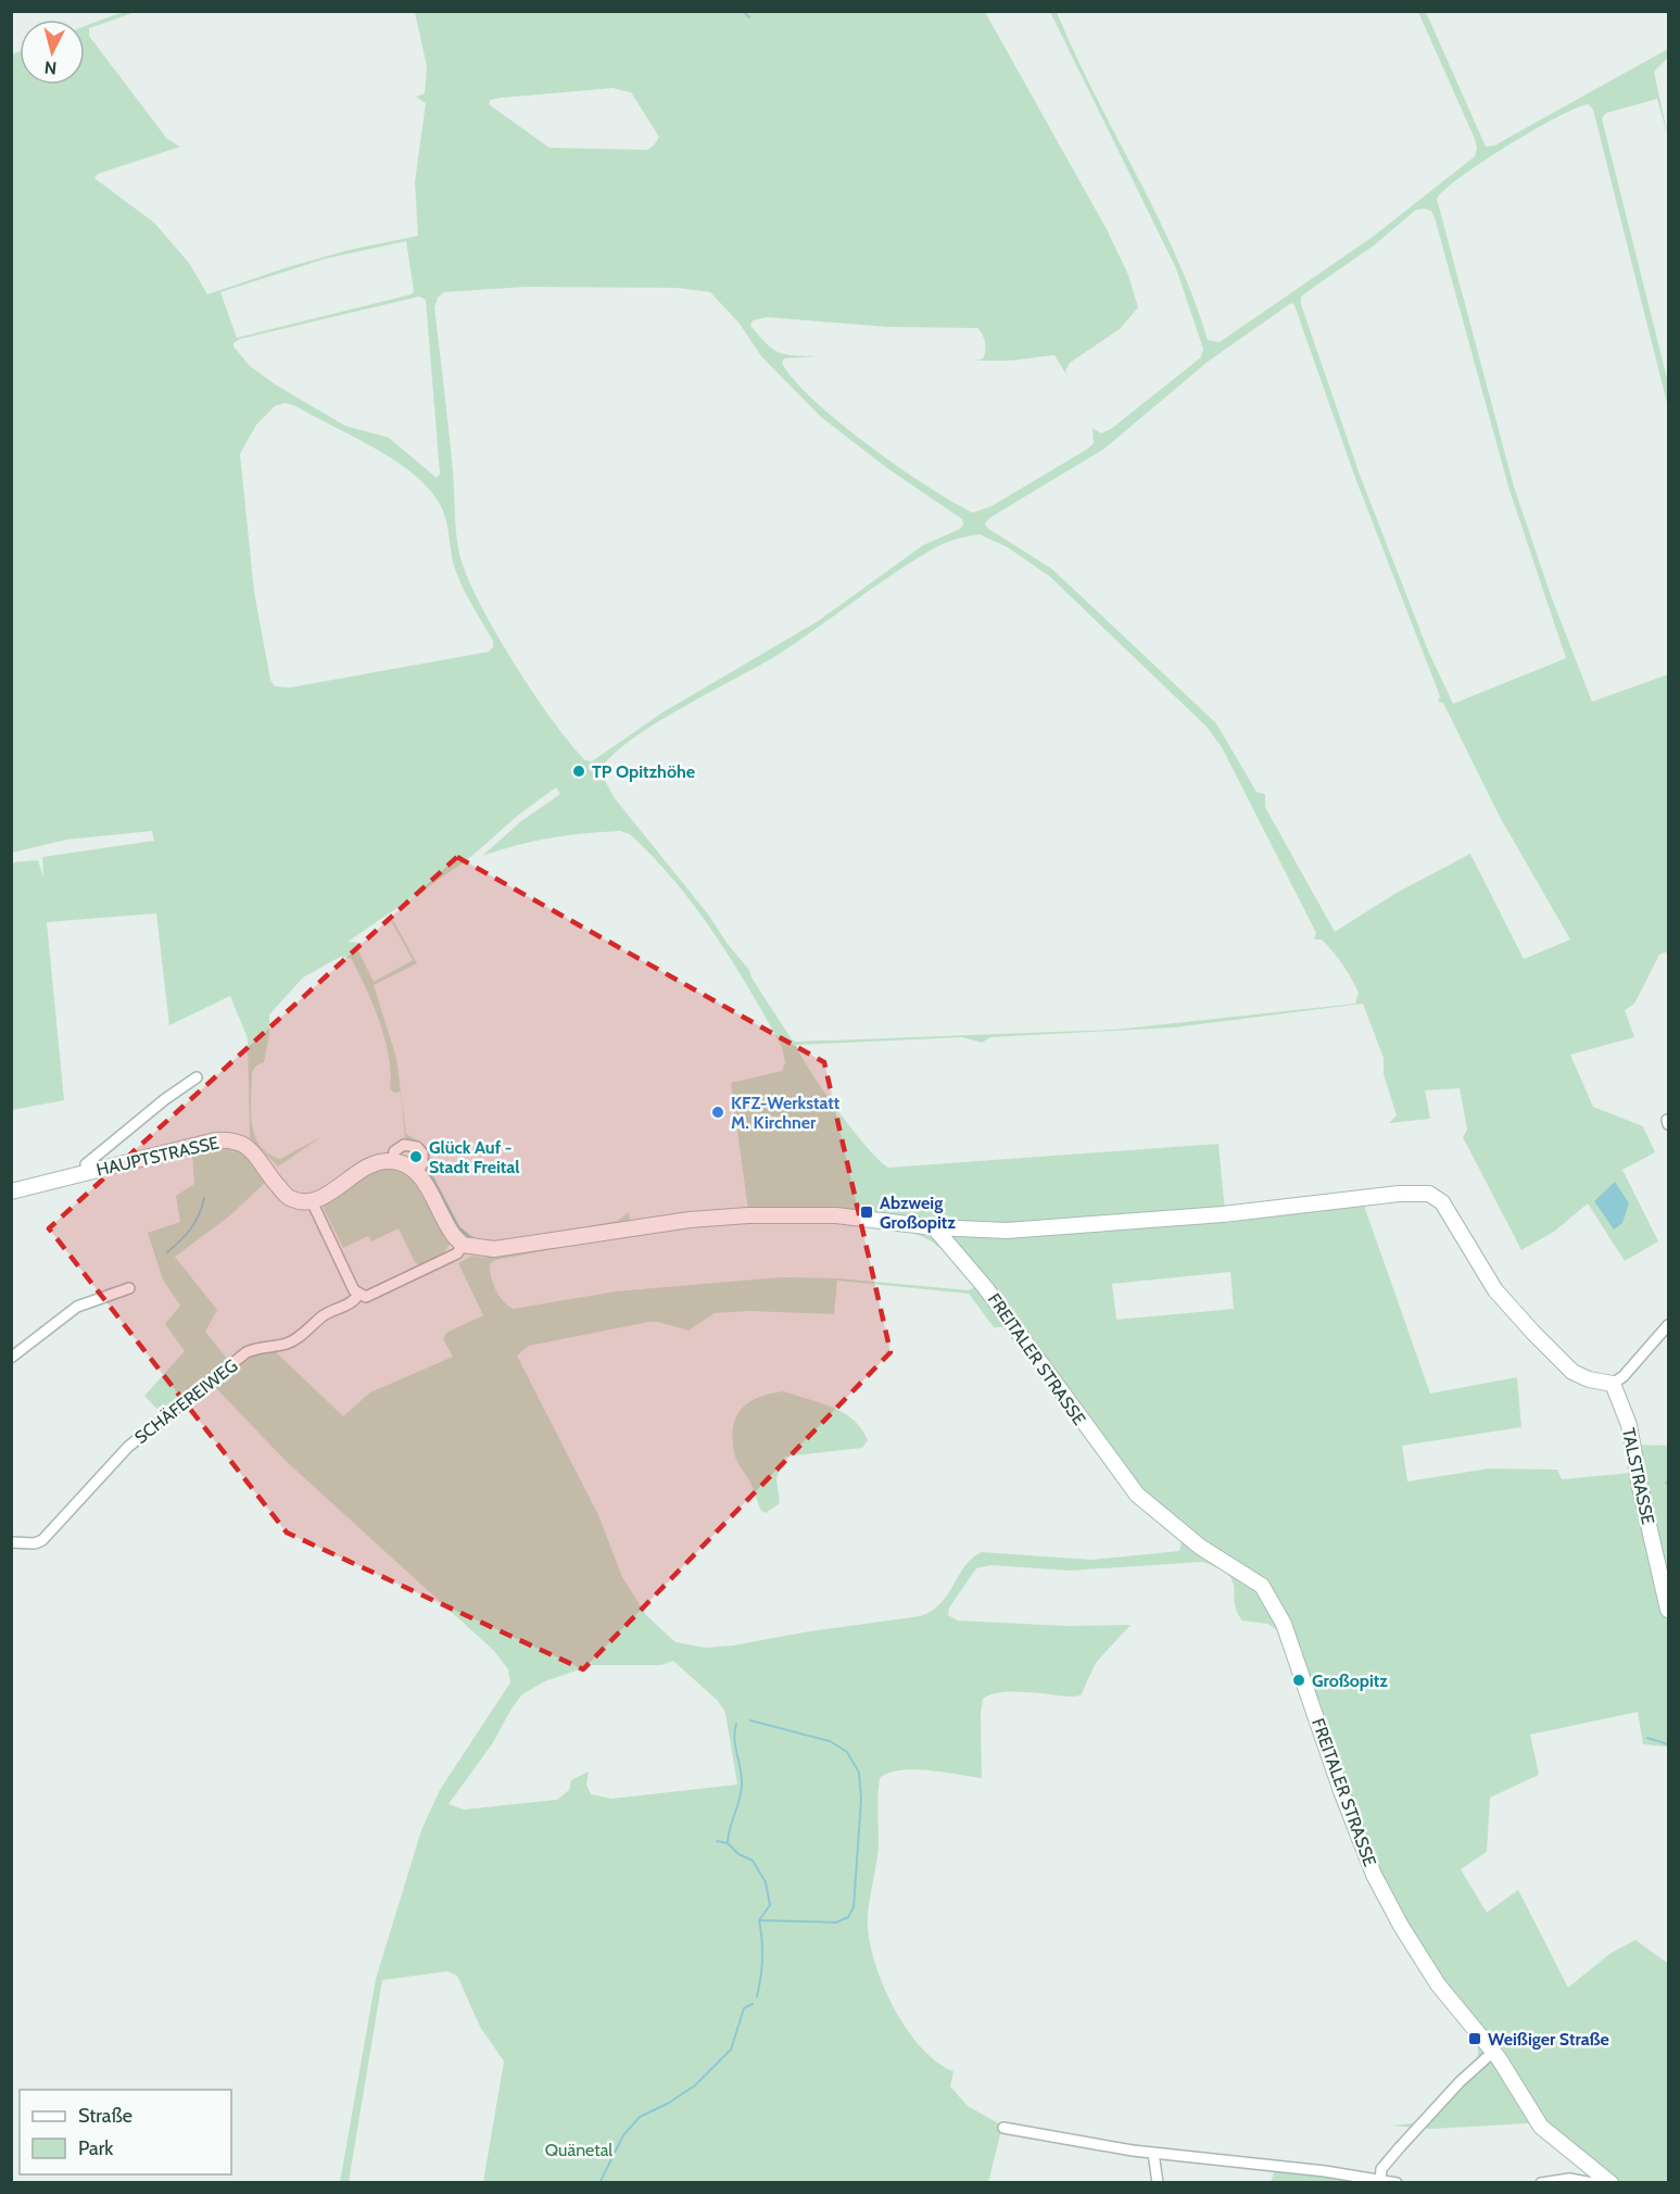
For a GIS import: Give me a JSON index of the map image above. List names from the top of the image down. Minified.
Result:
{"streets":{"street":["HAUPTSTRASSE","FREITALER STRASSE","SCHÄFEREIWEG","TALSTRASSE"]},"parks":["Quänetal"],"places":{"other":["TP Opitzhöhe","KFZ-Werkstatt M. Kirchner","Glück Auf - Stadt Freital","Großopitz"],"transit":["Abzweig Großopitz","Weißiger Straße"]},"legend":["Straße","Park"],"north":"bottom"}
